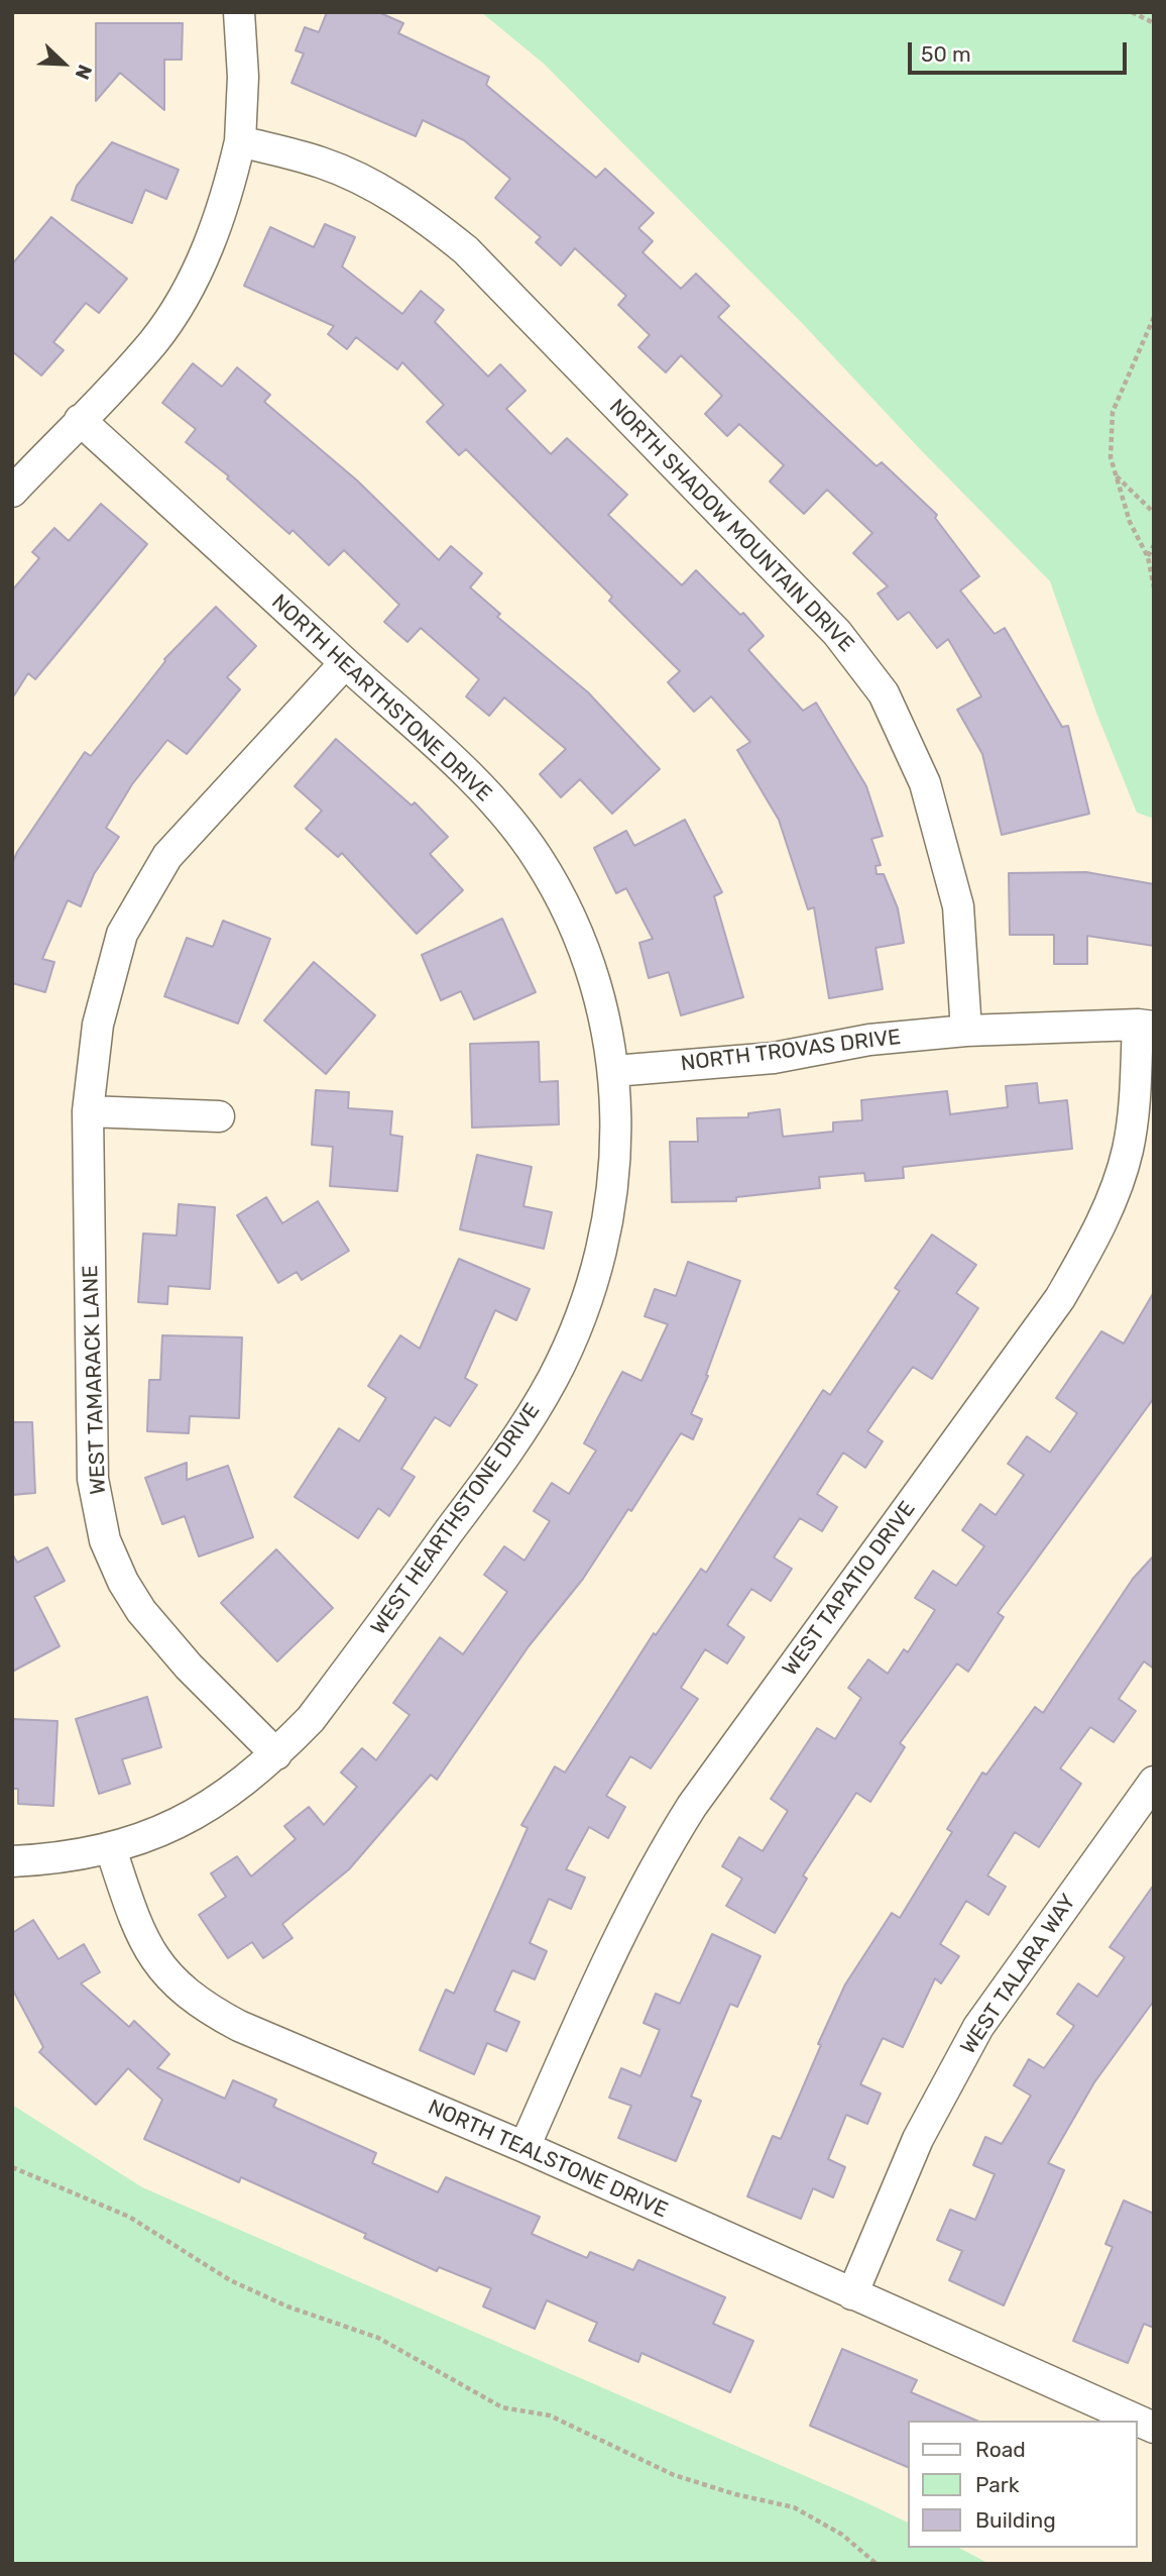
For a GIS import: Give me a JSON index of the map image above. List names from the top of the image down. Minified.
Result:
{"streets":{"street":["NORTH SHADOW MOUNTAIN DRIVE","NORTH HEARTHSTONE DRIVE","NORTH TROVAS DRIVE","WEST TAMARACK LANE","WEST HEARTHSTONE DRIVE","WEST TAPATIO DRIVE","WEST TALARA WAY","NORTH TEALSTONE DRIVE"]},"crossings":[["NORTH SHADOW MOUNTAIN DRIVE","NORTH TROVAS DRIVE"],["NORTH HEARTHSTONE DRIVE","NORTH TROVAS DRIVE"],["NORTH HEARTHSTONE DRIVE","WEST TAMARACK LANE"],["NORTH HEARTHSTONE DRIVE","WEST HEARTHSTONE DRIVE"],["NORTH TROVAS DRIVE","WEST HEARTHSTONE DRIVE"],["WEST TAMARACK LANE","WEST HEARTHSTONE DRIVE"],["WEST HEARTHSTONE DRIVE","NORTH TEALSTONE DRIVE"],["WEST TAPATIO DRIVE","NORTH TEALSTONE DRIVE"],["WEST TALARA WAY","NORTH TEALSTONE DRIVE"]],"legend":["Road","Park","Building"],"scale_bar":"50 m","north":"bottom right"}
